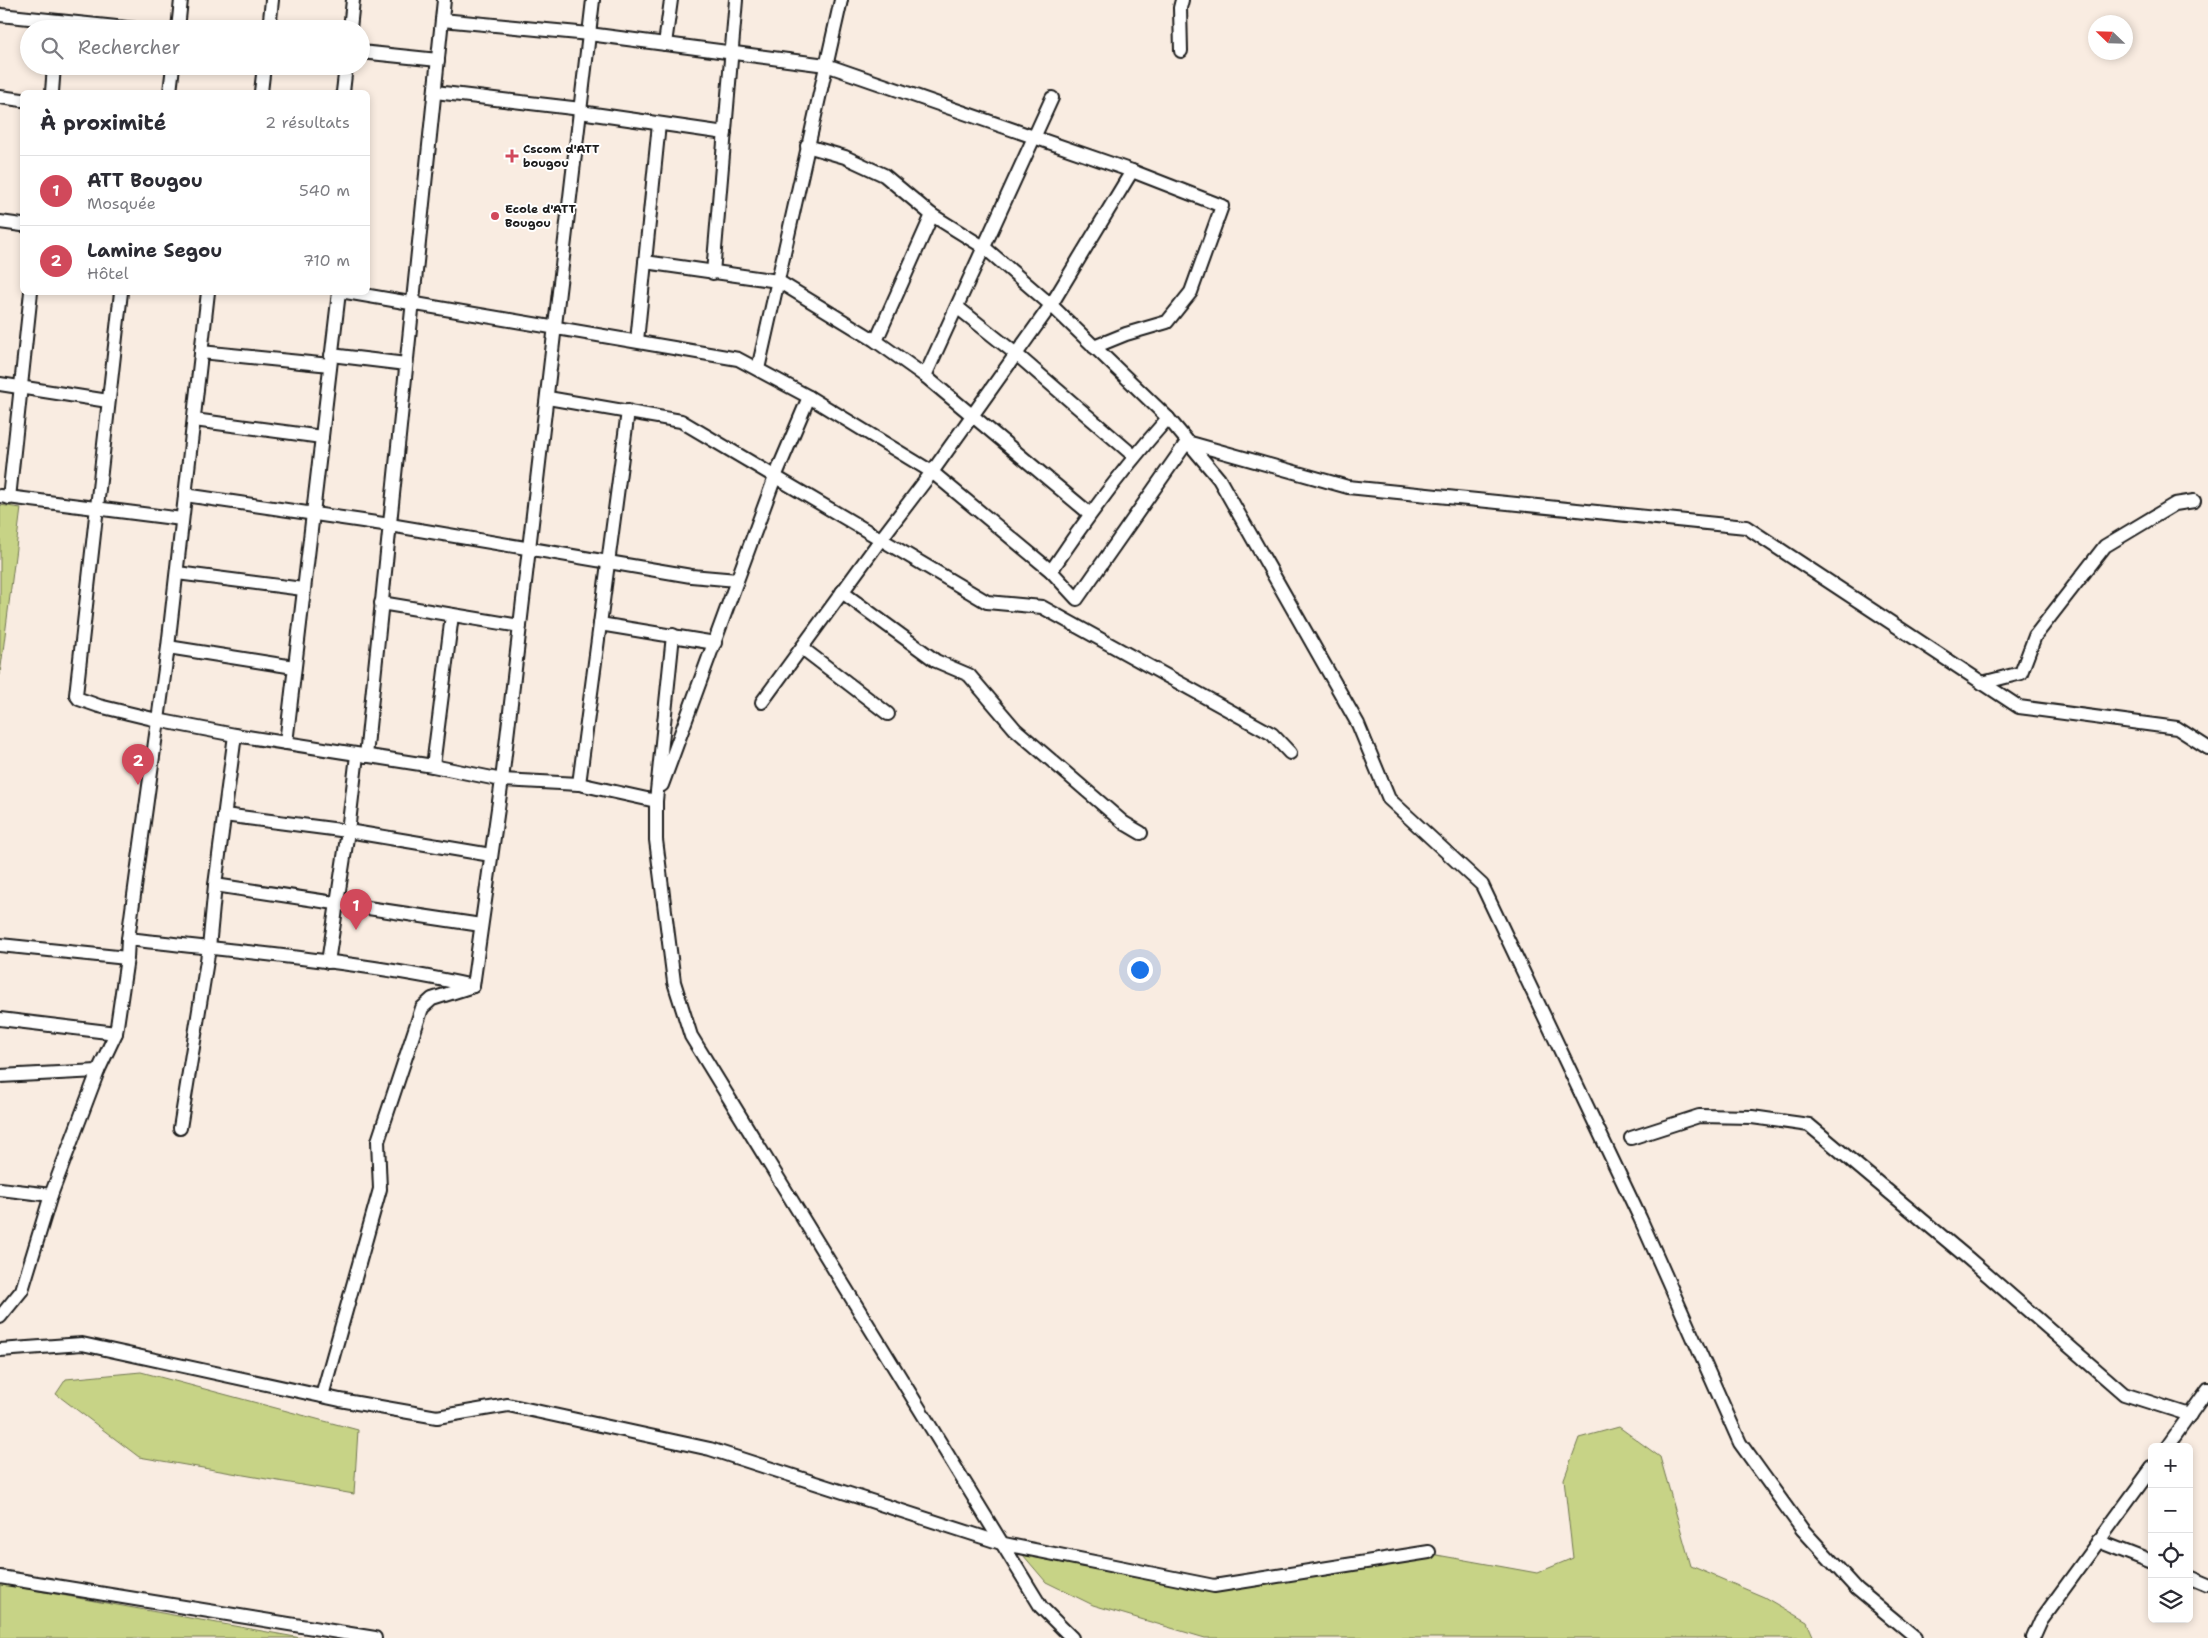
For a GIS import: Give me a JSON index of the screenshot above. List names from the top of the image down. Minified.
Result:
{"places":{"health":["Cscom d'ATT bougou"],"other":["Ecole d'ATT Bougou"]},"north":"top left","page":{"search":"Rechercher","heading":["À proximité","2 résultats"],"list":[{"mark":"1","name":"ATT Bougou","note":"Mosquée","value":"540 m"},{"mark":"2","name":"Lamine Segou","note":"Hôtel","value":"710 m"}],"pins":["2","1"],"map_buttons":["+","−"]}}
